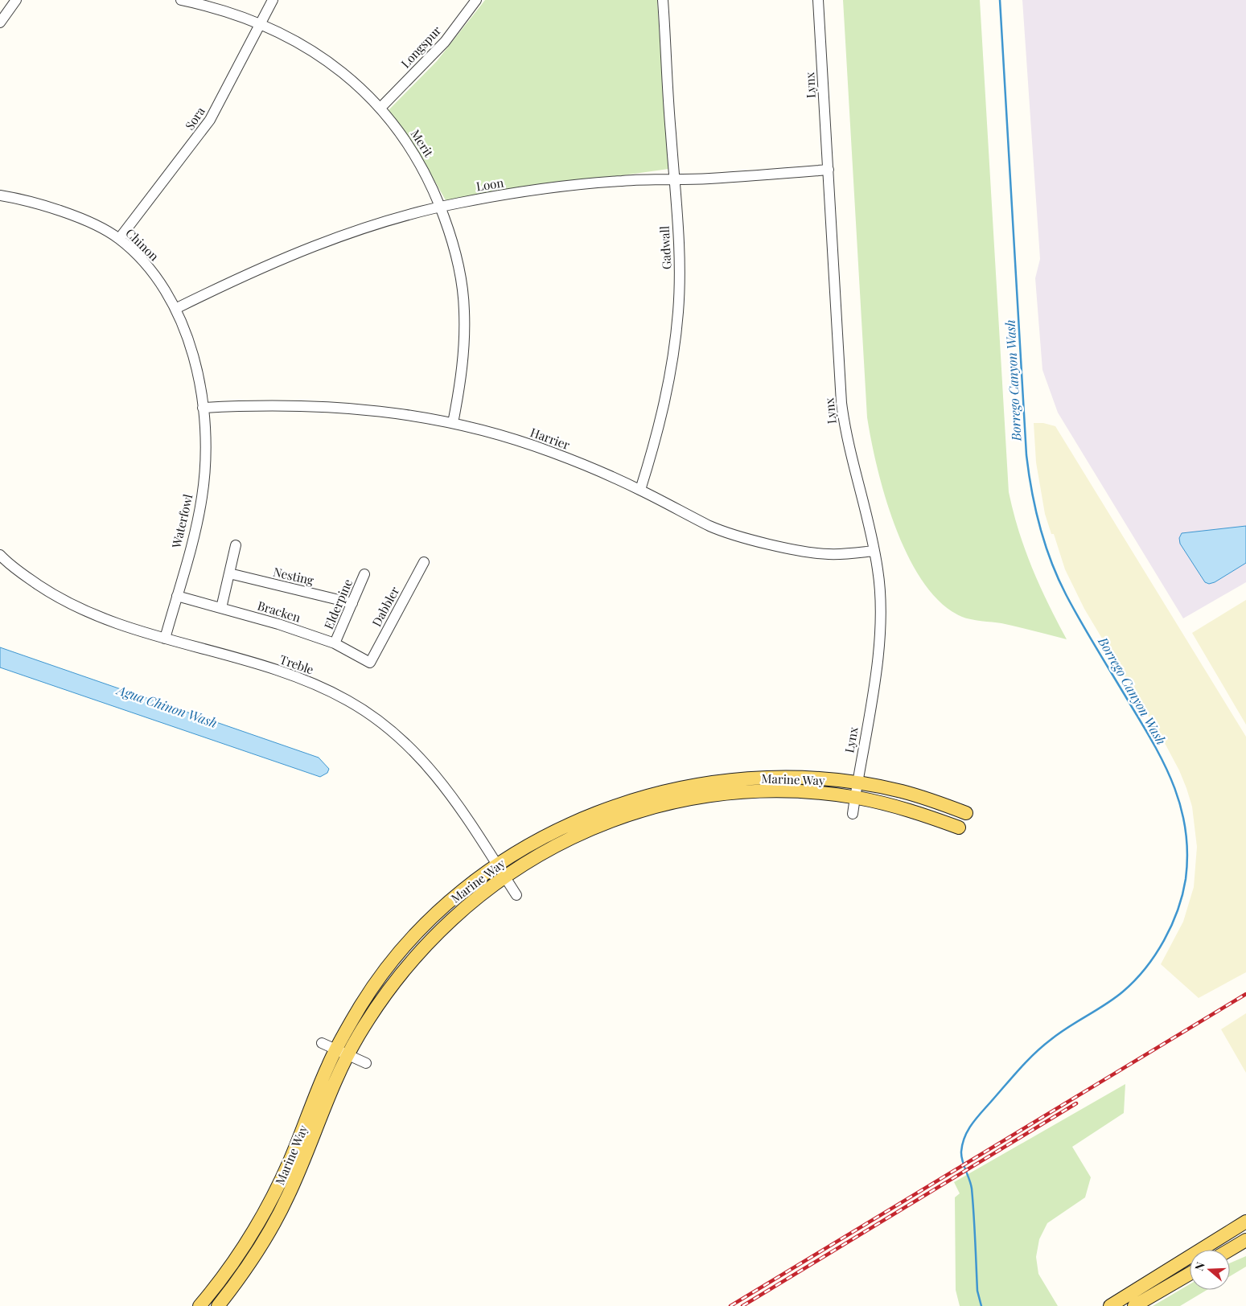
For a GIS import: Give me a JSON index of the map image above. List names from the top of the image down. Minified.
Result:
{"streets":{"main road":["Marine Way"],"street":["Longspur","Lynx","Sora","Merit","Loon","Chinon","Gadwall","Harrier","Waterfowl","Nesting","Elderpine","Dabbler","Bracken","Treble"]},"crossings":[["Longspur","Merit"],["Lynx","Loon"],["Lynx","Harrier"],["Lynx","Marine Way"],["Sora","Merit"],["Sora","Chinon"],["Merit","Loon"],["Merit","Harrier"],["Loon","Chinon"],["Loon","Gadwall"],["Chinon","Harrier"],["Chinon","Waterfowl"],["Gadwall","Harrier"],["Harrier","Waterfowl"],["Waterfowl","Bracken"],["Waterfowl","Treble"],["Nesting","Elderpine"],["Elderpine","Bracken"],["Dabbler","Bracken"],["Treble","Marine Way"]],"water":["Borrego Canyon Wash","Agua Chinon Wash"],"north":"left"}
